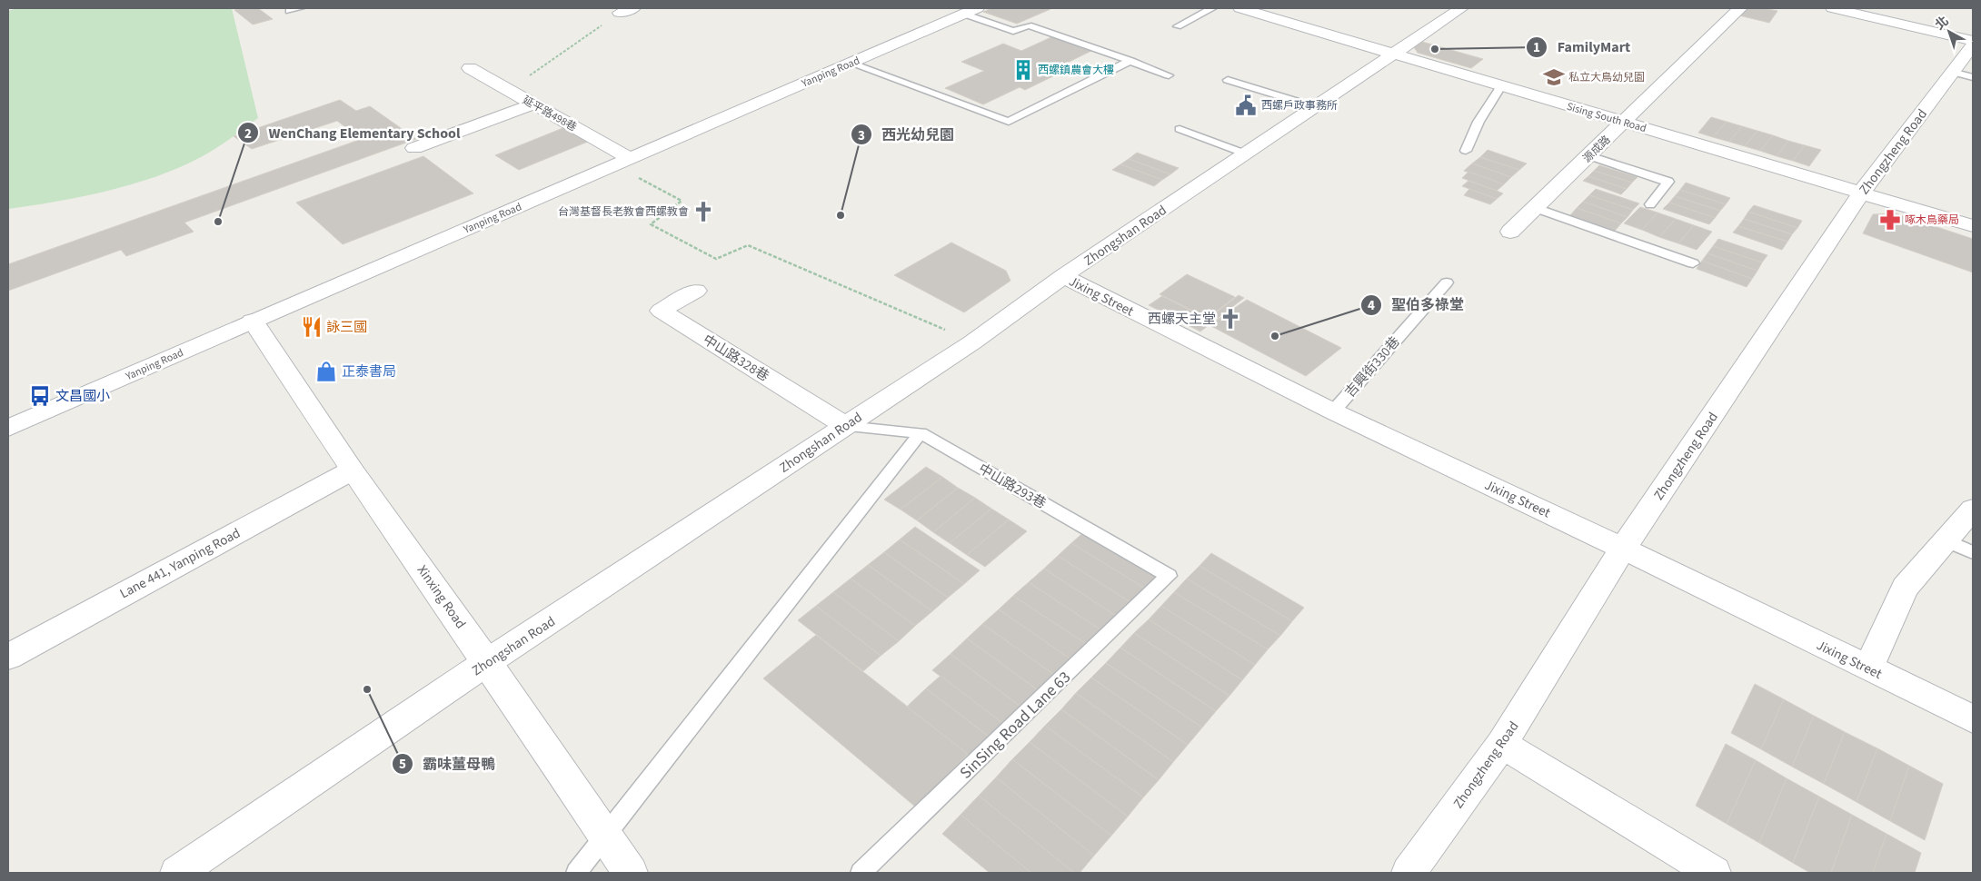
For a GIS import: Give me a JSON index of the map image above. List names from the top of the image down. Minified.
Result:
{"streets":{"street":["Yanping Road","延平路498巷","Sising South Road","源成路","Zhongzheng Road","Zhongshan Road","Jixing Street","中山路328巷","Lane 441, Yanping Road","Xinxing Road"],"lane":["吉興街330巷","中山路293巷","SinSing Road Lane 63"]},"crossings":[["Yanping Road","延平路498巷"],["Yanping Road","Xinxing Road"],["Sising South Road","源成路"],["Sising South Road","Zhongzheng Road"],["Sising South Road","Zhongshan Road"],["Zhongzheng Road","Jixing Street"],["Zhongshan Road","Jixing Street"],["Zhongshan Road","中山路328巷"],["Zhongshan Road","中山路293巷"],["Zhongshan Road","Xinxing Road"],["Jixing Street","吉興街330巷"],["中山路328巷","中山路293巷"],["中山路293巷","SinSing Road Lane 63"],["Lane 441, Yanping Road","Xinxing Road"]],"places":{"other":["FamilyMart","西光幼兒園","WenChang Elementary School","聖伯多祿堂","霸味薑母鴨"],"building":["西螺鎮農會大樓"],"school or university":["私立大鳥幼兒園"],"public building":["西螺戶政事務所"],"church":["台灣基督長老教會西螺教會","西螺天主堂"],"pharmacy":["啄木鳥藥局"],"restaurant":["詠三國"],"shop":["正泰書局"],"bus stop":["文昌國小"]},"north":"top left"}
